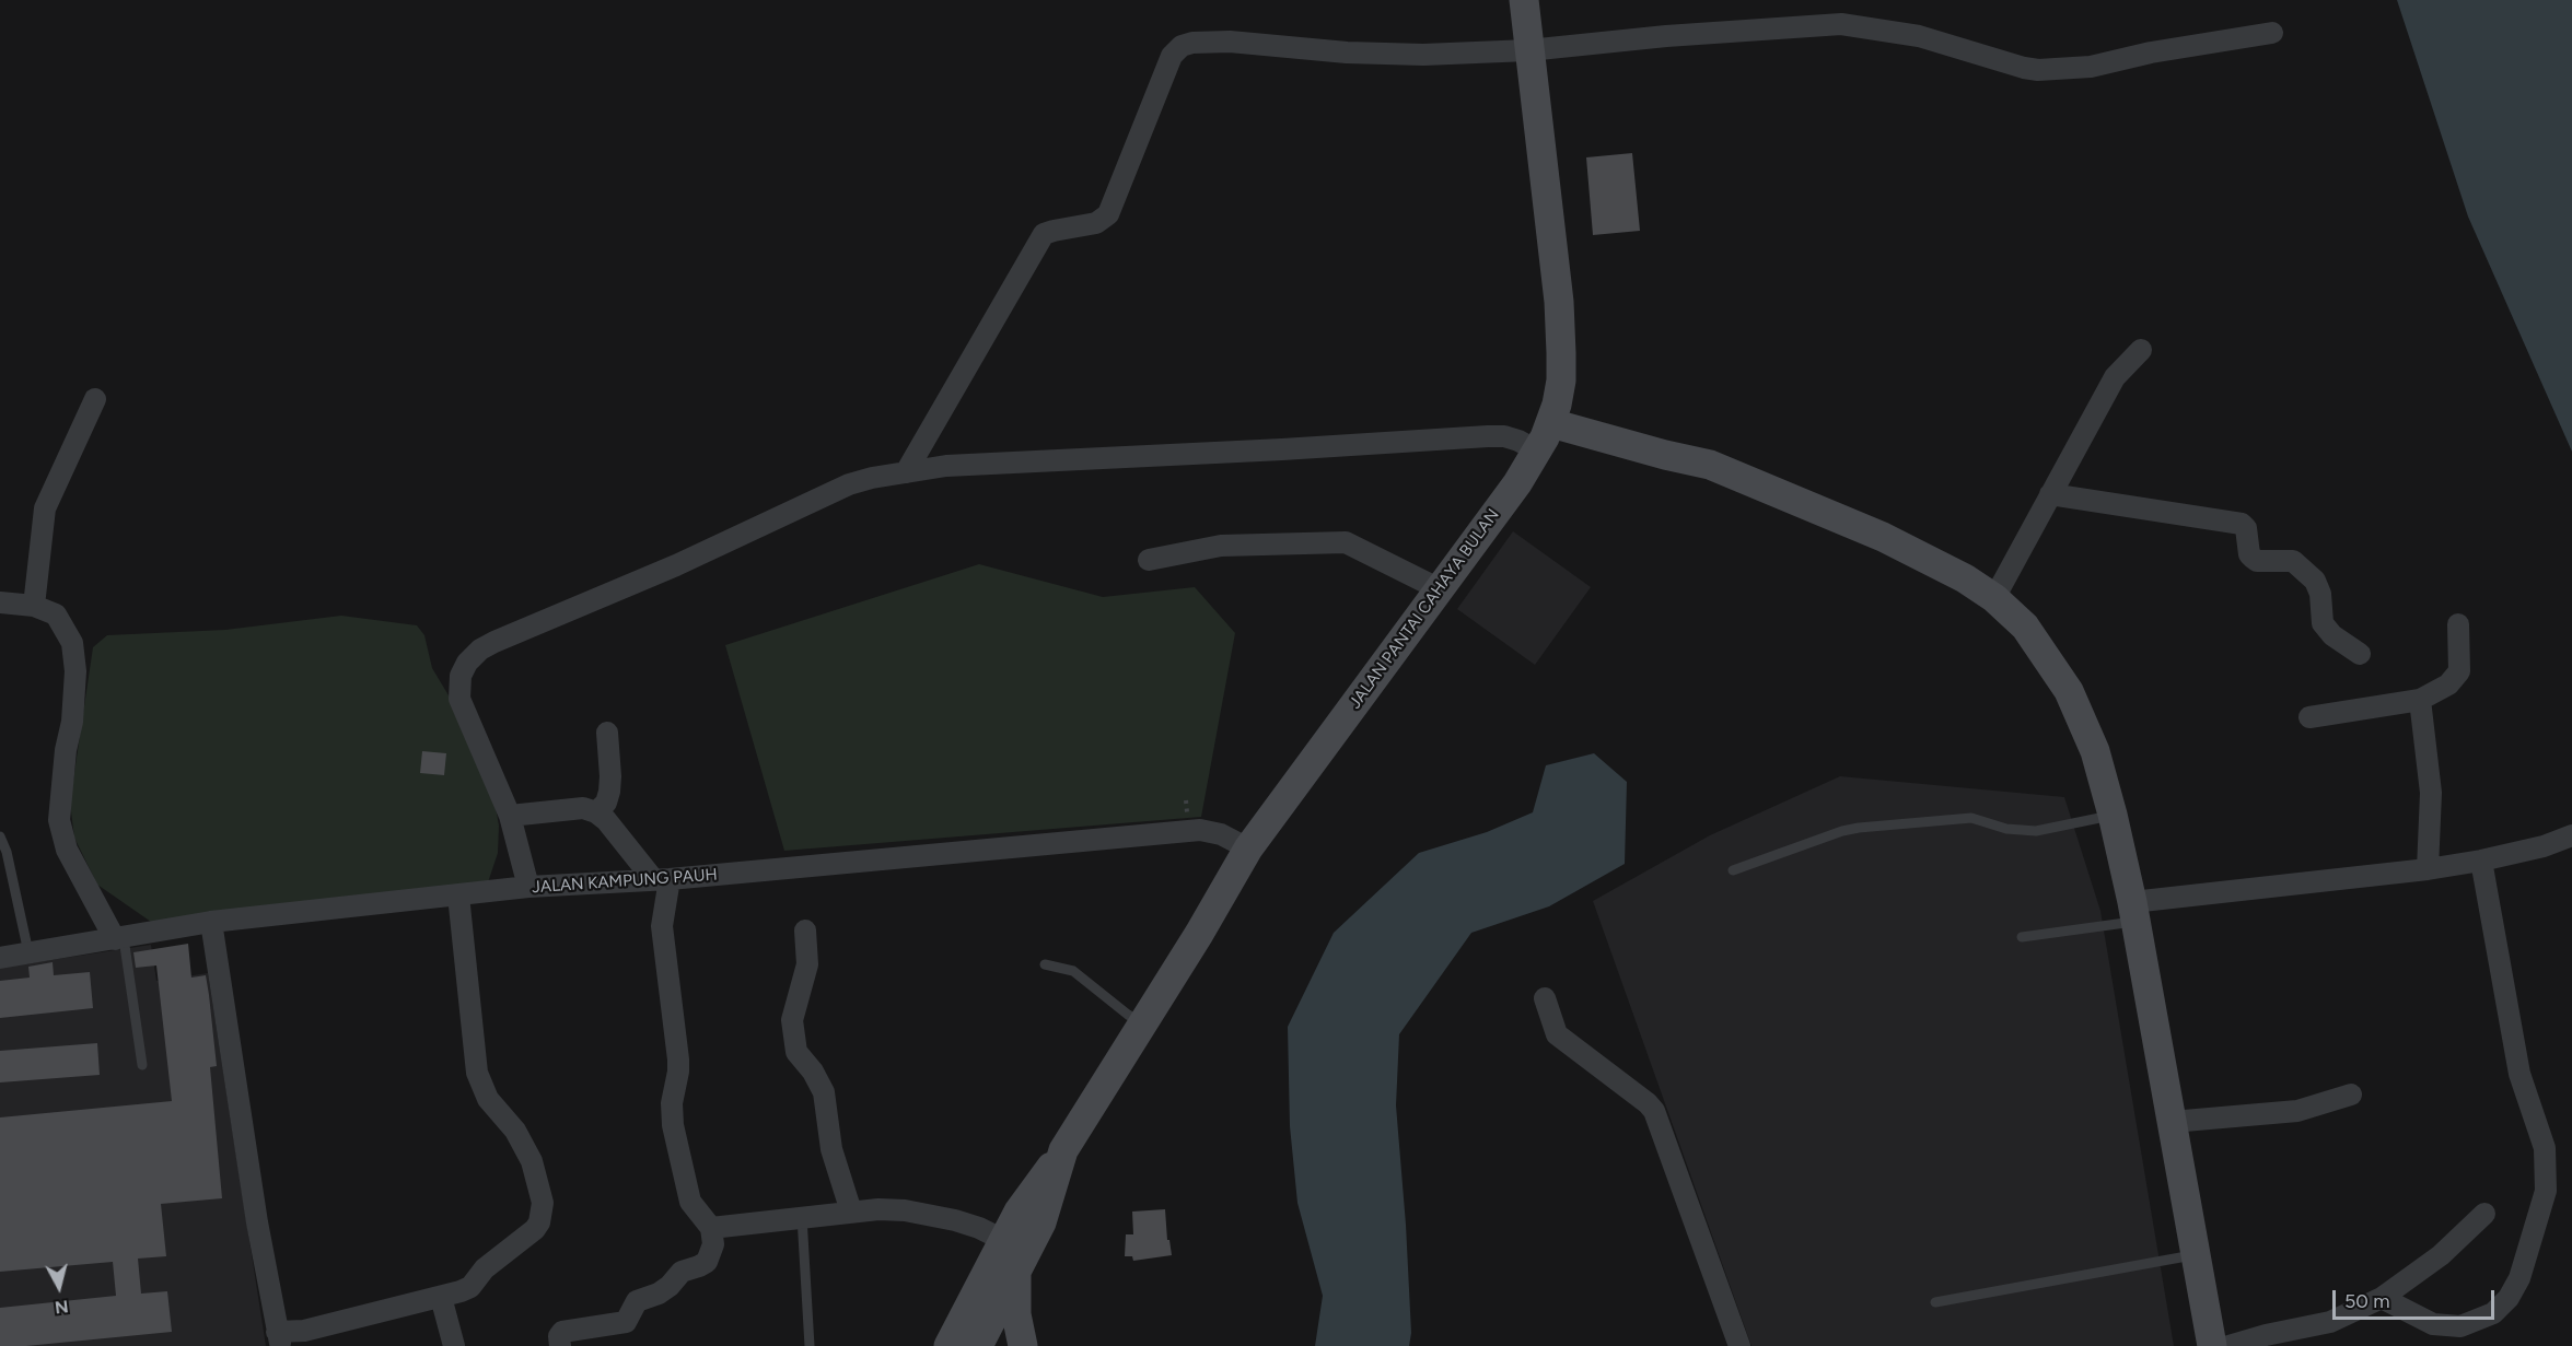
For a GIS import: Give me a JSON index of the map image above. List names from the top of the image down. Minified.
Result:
{"streets":{"main road":["JALAN PANTAI CAHAYA BULAN"],"street":["JALAN KAMPUNG PAUH"]},"crossings":[["JALAN PANTAI CAHAYA BULAN","JALAN KAMPUNG PAUH"]],"scale_bar":"50 m","north":"bottom"}
